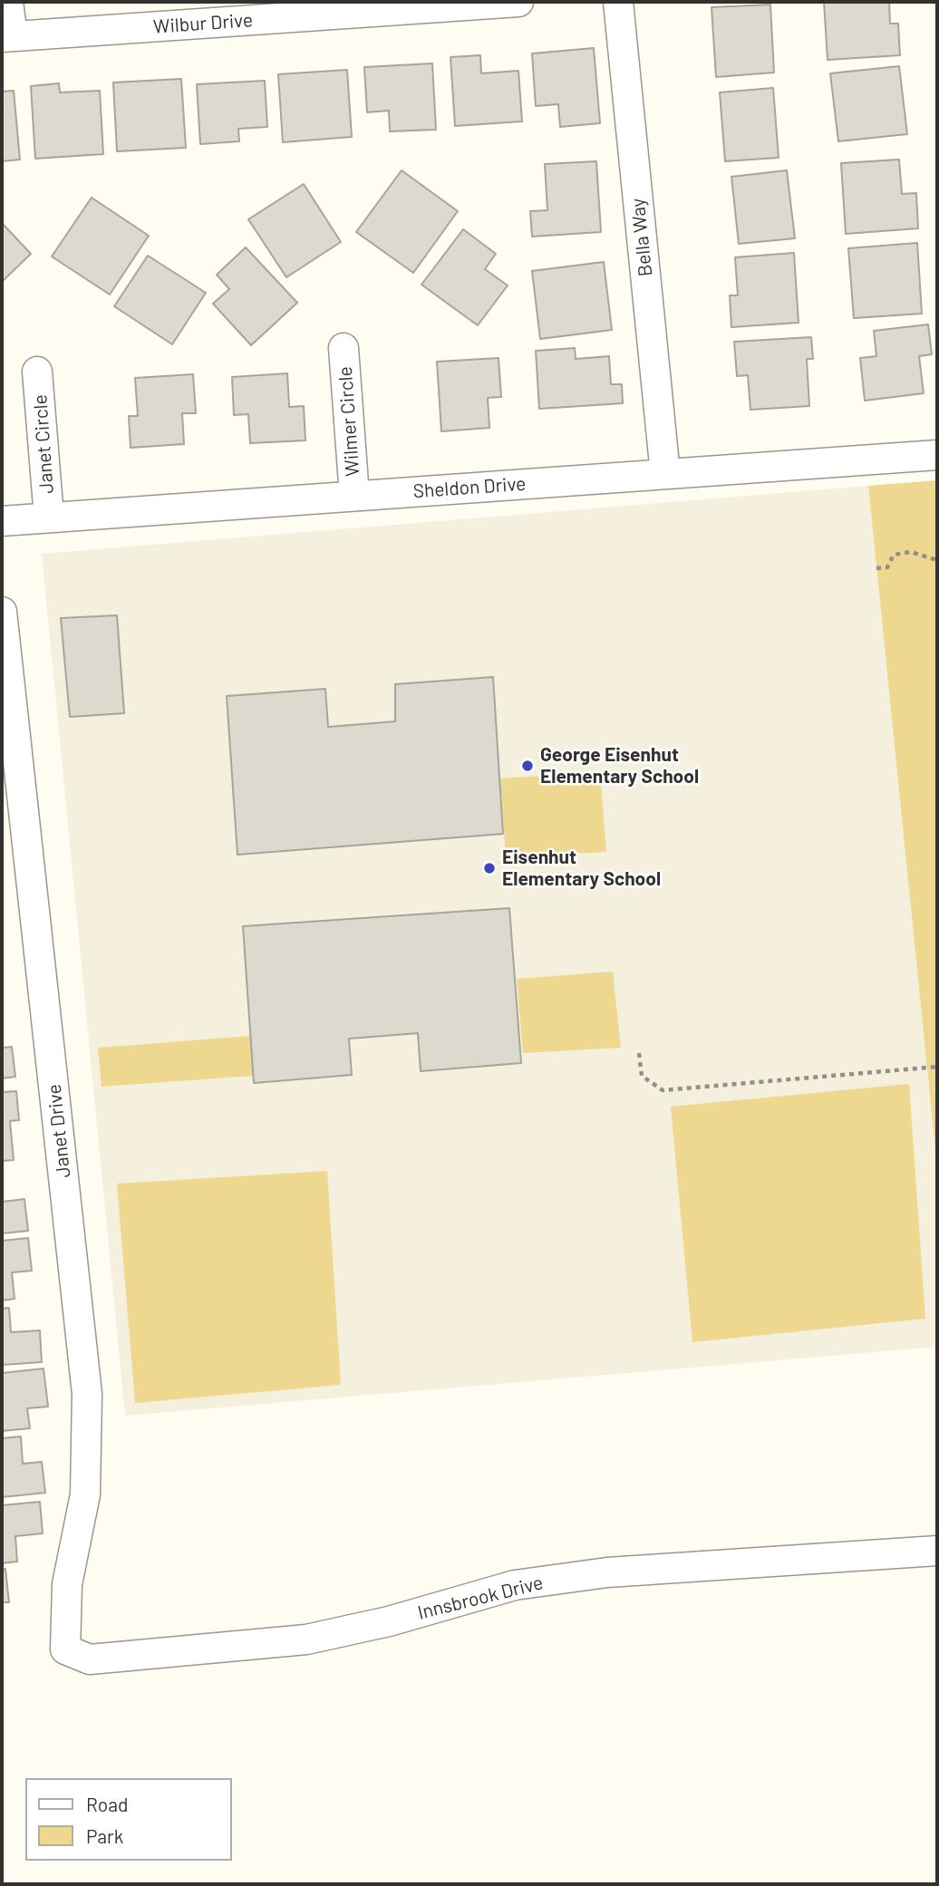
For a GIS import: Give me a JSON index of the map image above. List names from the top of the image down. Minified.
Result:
{"streets":{"street":["Wilbur Drive","Bella Way","Wilmer Circle","Janet Circle","Sheldon Drive","Janet Drive","Innsbrook Drive"]},"crossings":[["Bella Way","Sheldon Drive"],["Wilmer Circle","Sheldon Drive"],["Janet Circle","Sheldon Drive"],["Janet Drive","Innsbrook Drive"]],"places":["George Eisenhut Elementary School","Eisenhut Elementary School"],"legend":["Road","Park"]}
